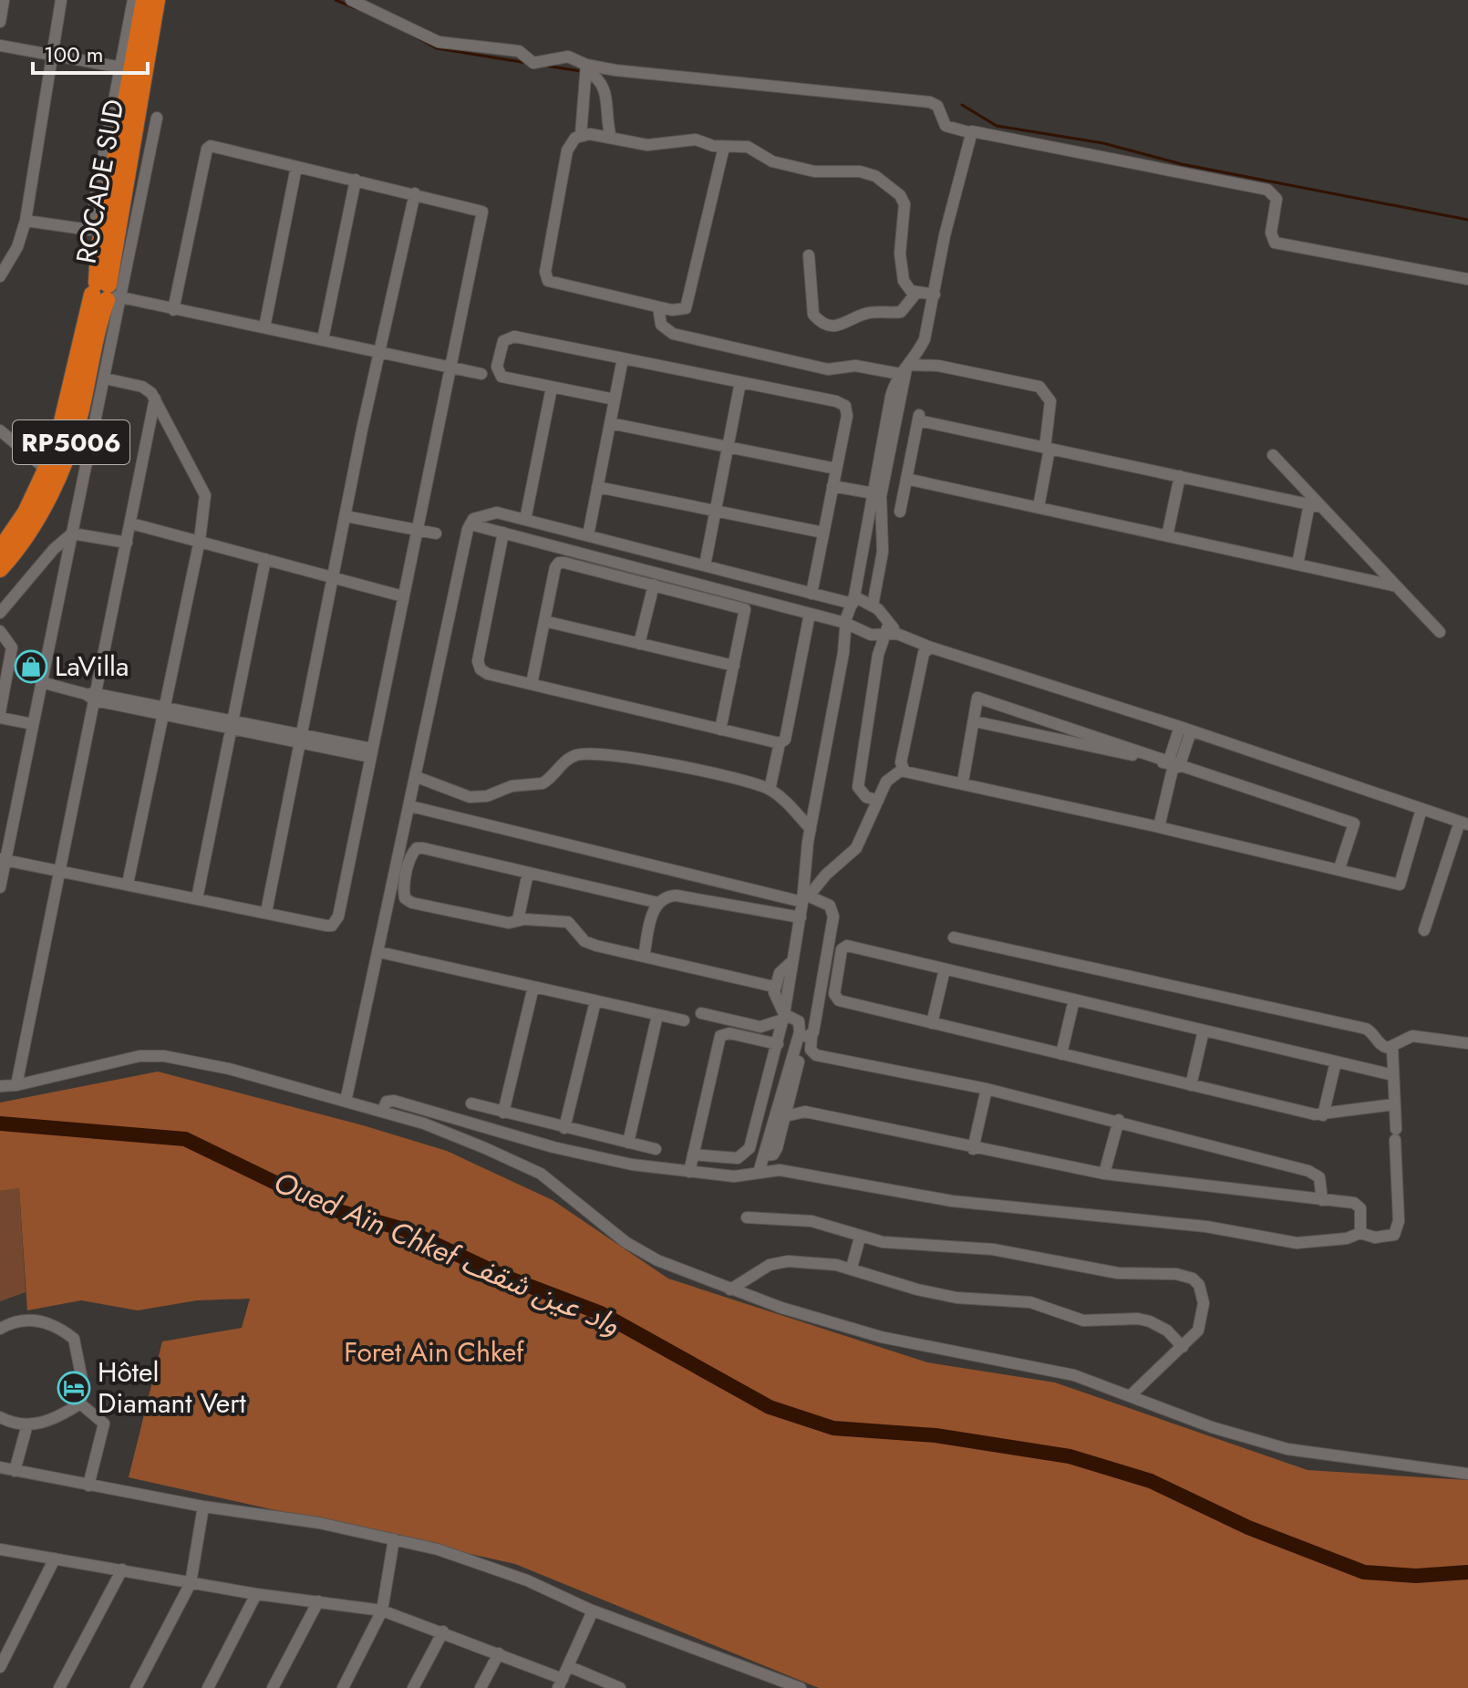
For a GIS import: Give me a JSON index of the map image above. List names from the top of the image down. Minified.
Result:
{"streets":{"highway":["ROCADE SUD","RP5006"]},"water":["Oued Aïn Chkef واد عين شقف"],"parks":["Foret Ain Chkef"],"places":{"shop":["LaVilla"],"hotel":["Hôtel Diamant Vert"]},"scale_bar":"100 m"}
